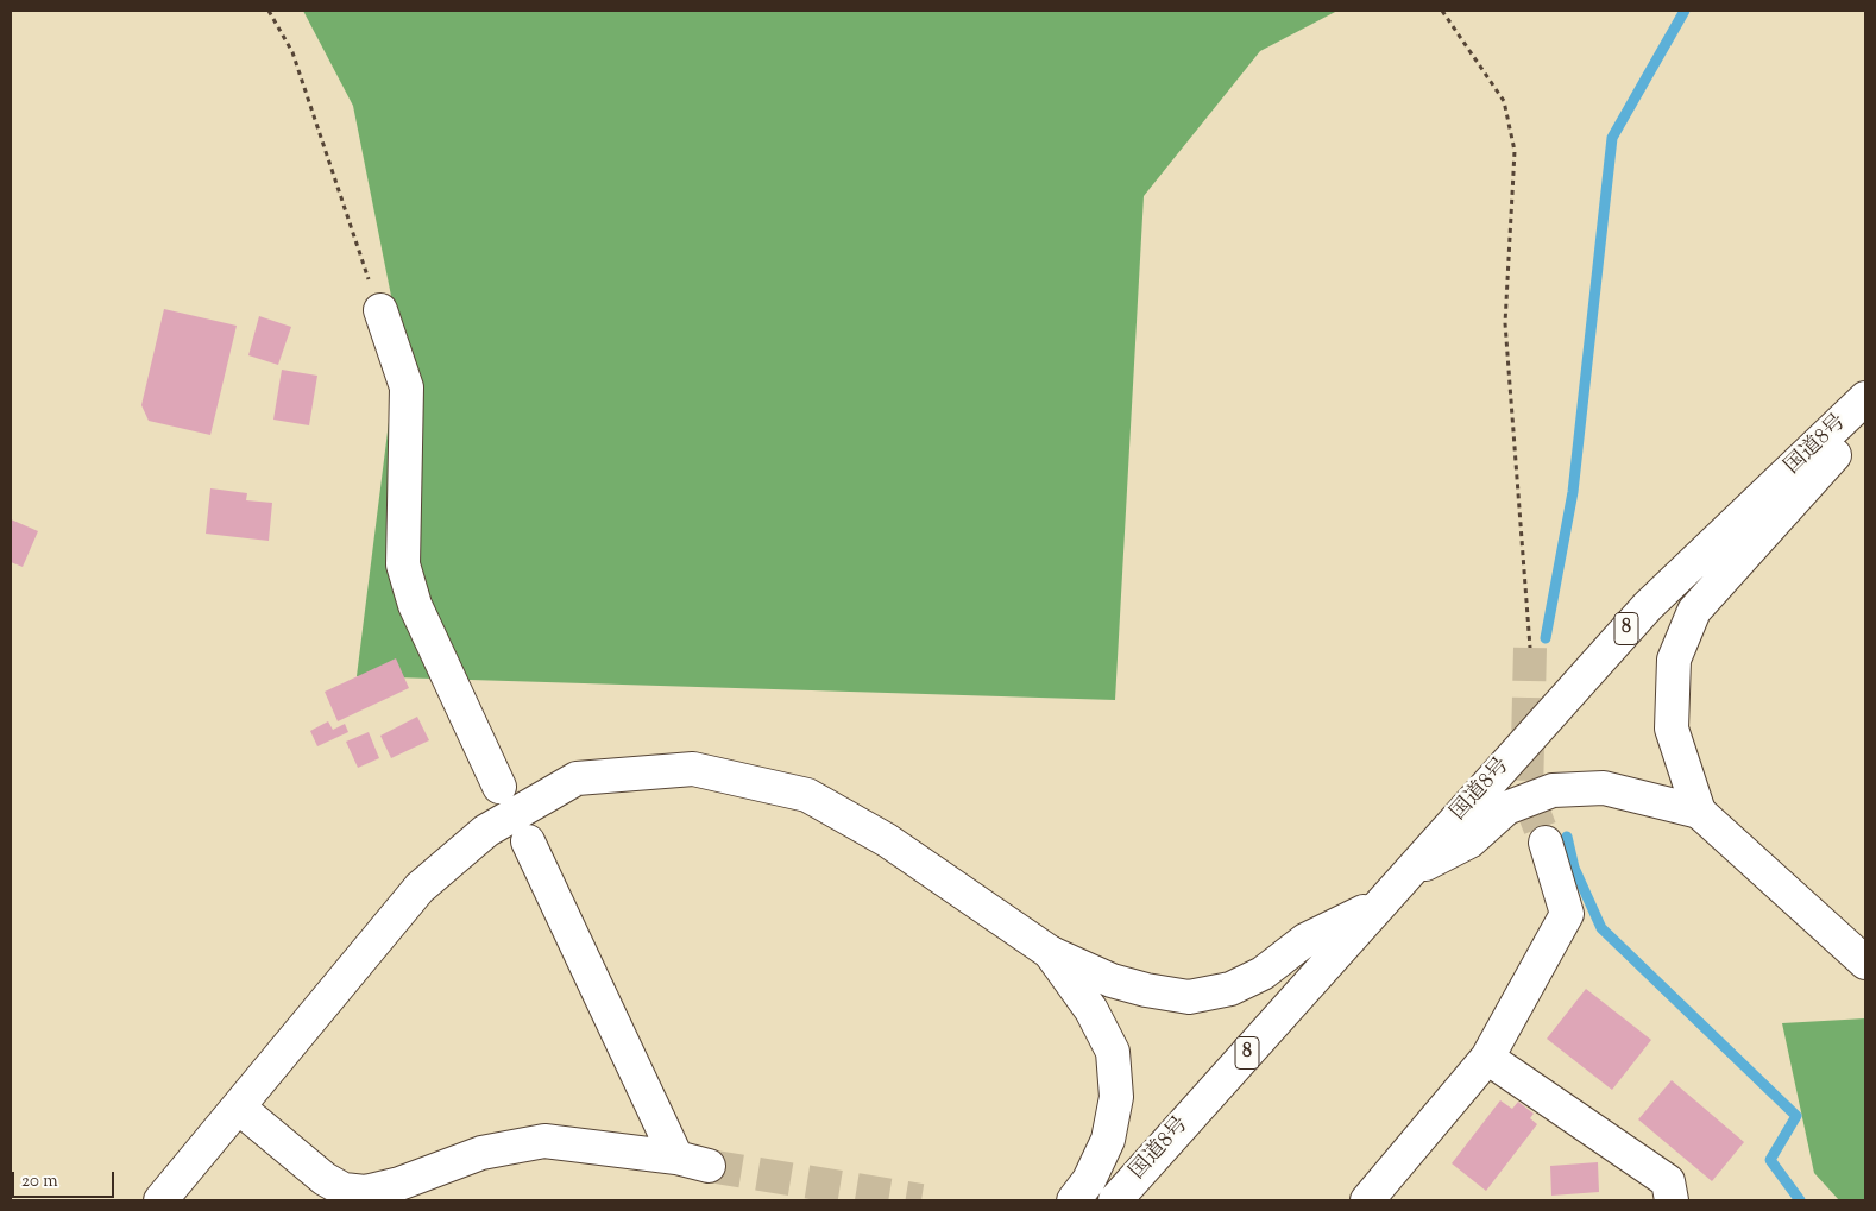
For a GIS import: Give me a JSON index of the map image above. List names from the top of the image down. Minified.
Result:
{"streets":{"main road":["国道8号","8"]},"scale_bar":"20 m"}
